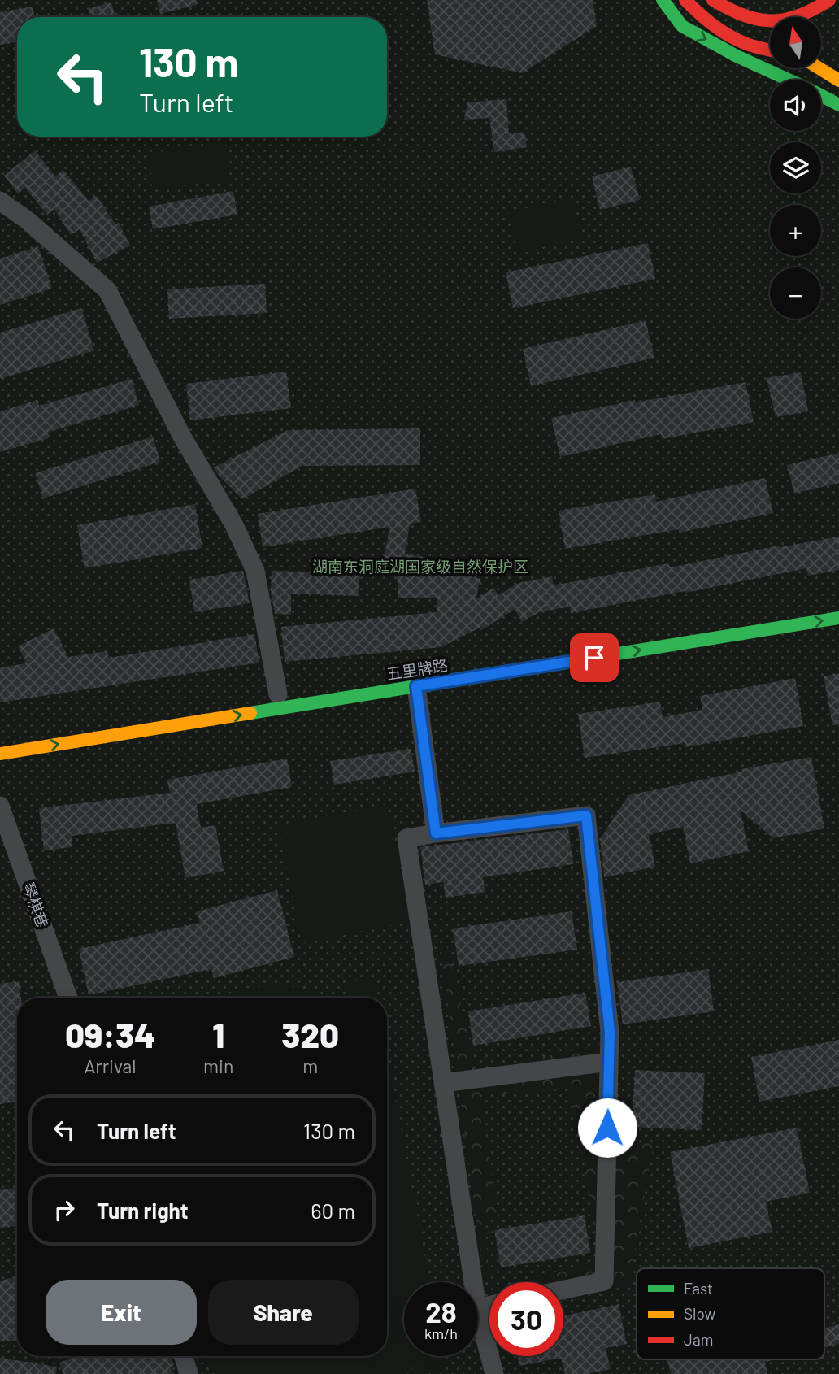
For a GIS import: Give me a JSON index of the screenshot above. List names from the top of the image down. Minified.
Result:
{"streets":{"main road":["五里牌路"],"street":["琴棋巷"]},"one_way":["五里牌路"],"parks":["湖南东洞庭湖国家级自然保护区"],"legend":["Fast","Slow","Jam"],"north":"top","page":{"map_buttons":["+","−"],"turn":["130 m","Turn left"],"eta":["09:34","Arrival","1","min","320","m"],"list":[{"name":"Turn left","value":"130 m"},{"name":"Turn right","value":"60 m"}],"buttons":["Exit","Share"],"speed":"28 km/h","limit":"30"}}
